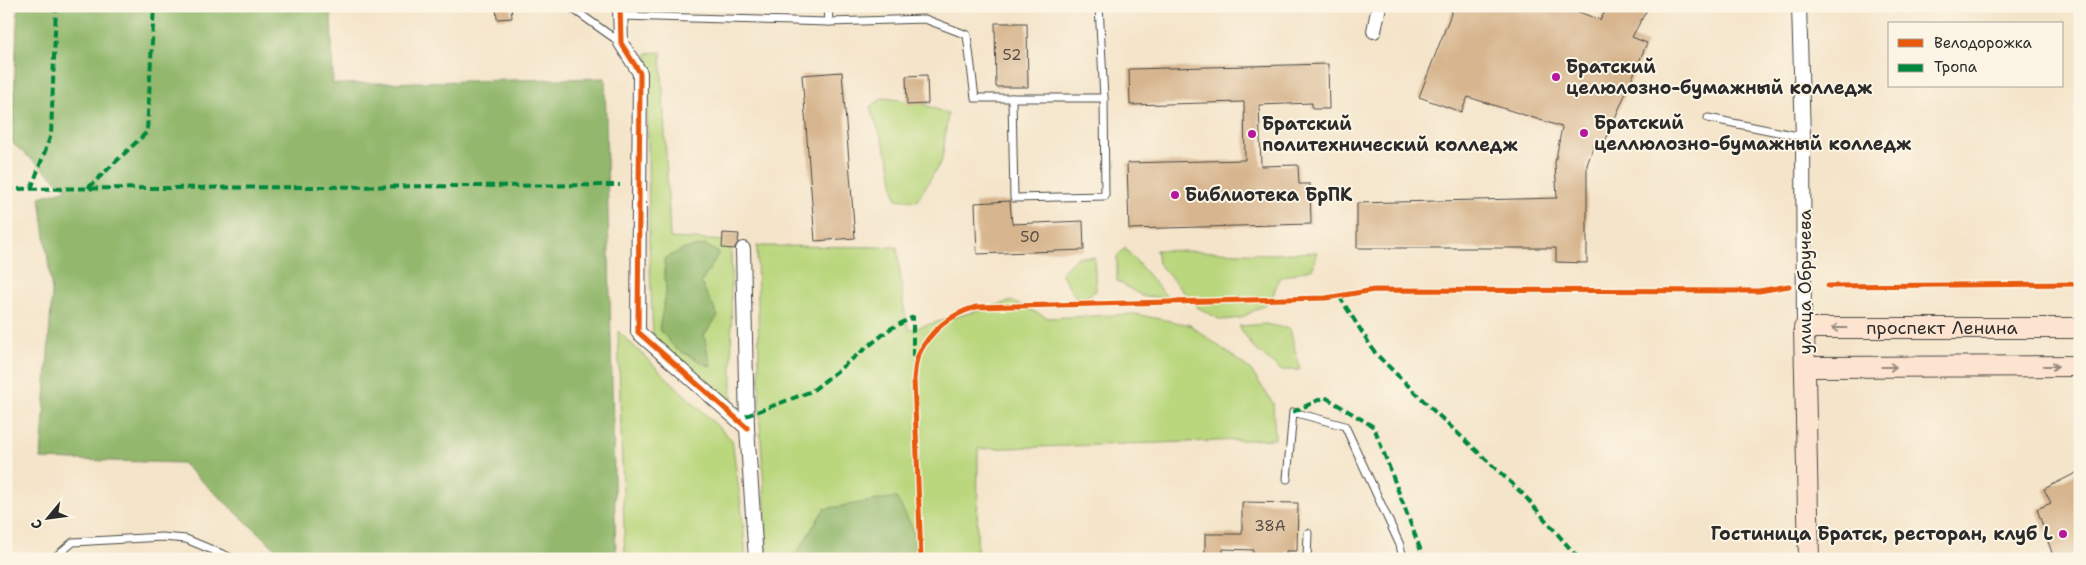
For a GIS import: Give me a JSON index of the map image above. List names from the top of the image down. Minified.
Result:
{"streets":{"main road":["улица Обручева","проспект Ленина"]},"crossings":[["улица Обручева","проспект Ленина"]],"places":["Братский целюлозно-бумажный колледж","Братский целлюлозно-бумажный колледж","Братский политехнический колледж","Библиотека БрПК","Гостиница Братск, ресторан, клуб L"],"house_numbers":["52","50","38А"],"legend":["Велодорожка","Тропа"],"north":"bottom left"}
